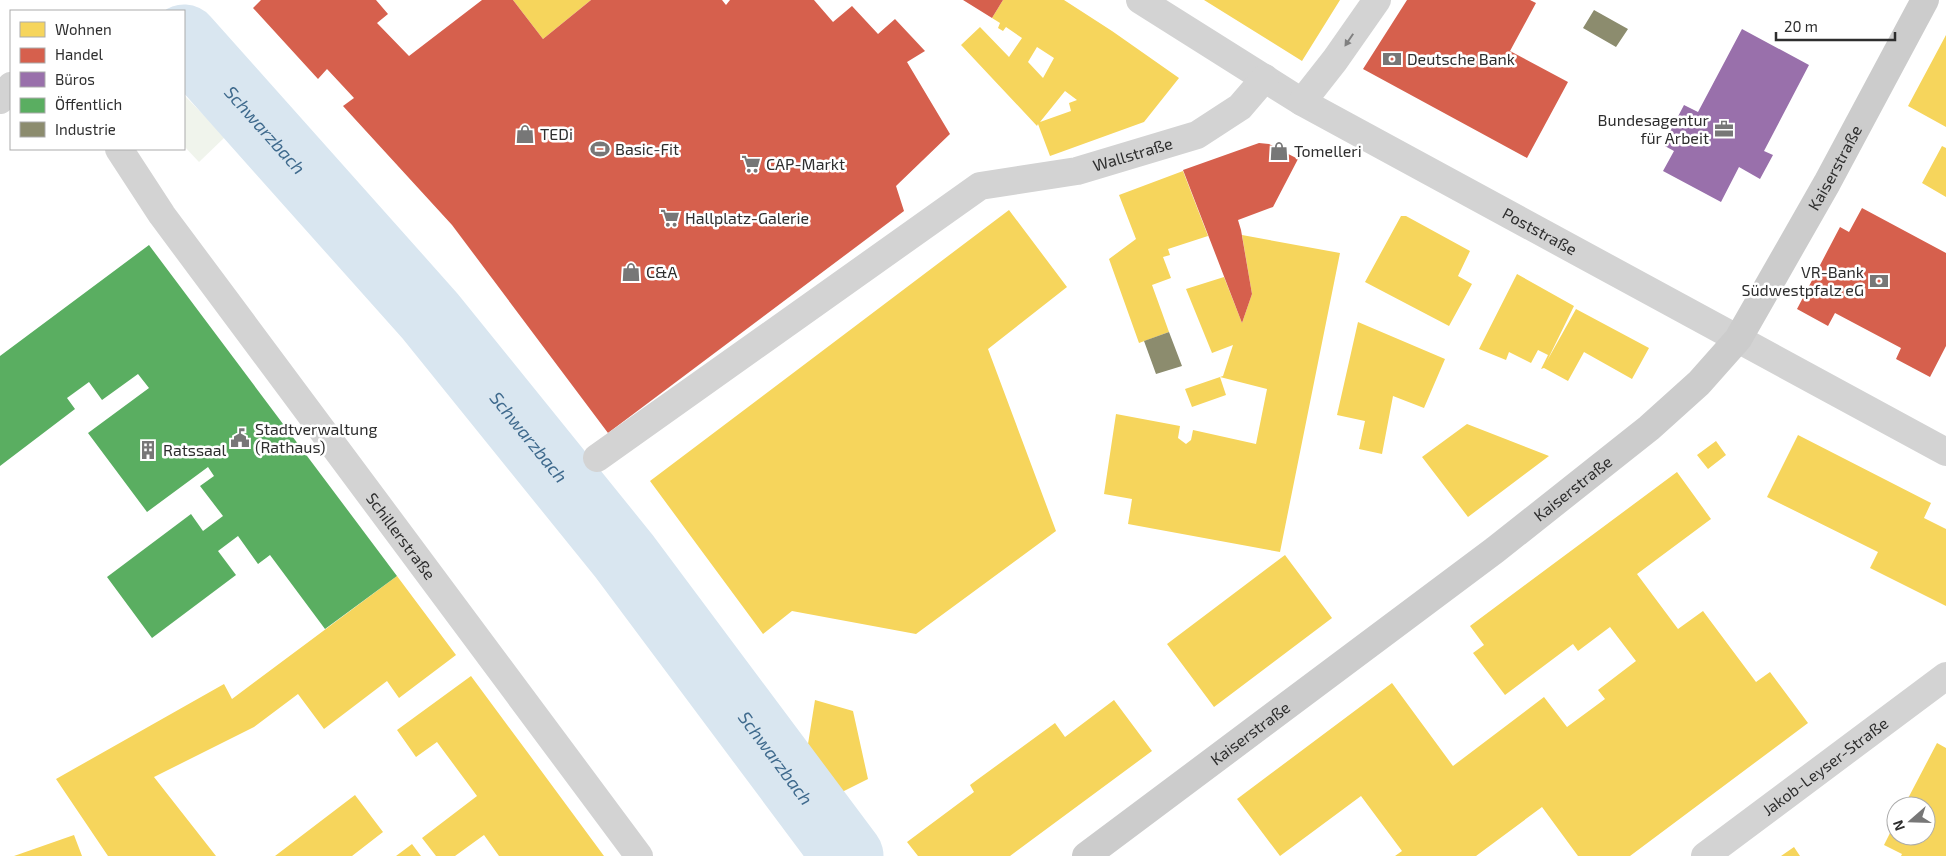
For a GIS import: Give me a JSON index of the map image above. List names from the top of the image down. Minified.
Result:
{"streets":{"street":["Wallstraße","Kaiserstraße","Poststraße","Schillerstraße","Jakob-Leyser-Straße"]},"crossings":[["Wallstraße","Poststraße"],["Kaiserstraße","Poststraße"]],"water":["Schwarzbach"],"places":{"bank":["Deutsche Bank","VR-Bank Südwestpfalz eG"],"office":["Bundesagentur für Arbeit"],"shop":["TEDi","Tomelleri","C&A"],"sports":["Basic-Fit"],"supermarket":["CAP-Markt","Hallplatz-Galerie"],"public building":["Stadtverwaltung (Rathaus)"],"building":["Ratssaal"]},"legend":["Wohnen","Handel","Büros","Öffentlich","Industrie"],"scale_bar":"20 m","north":"left"}
